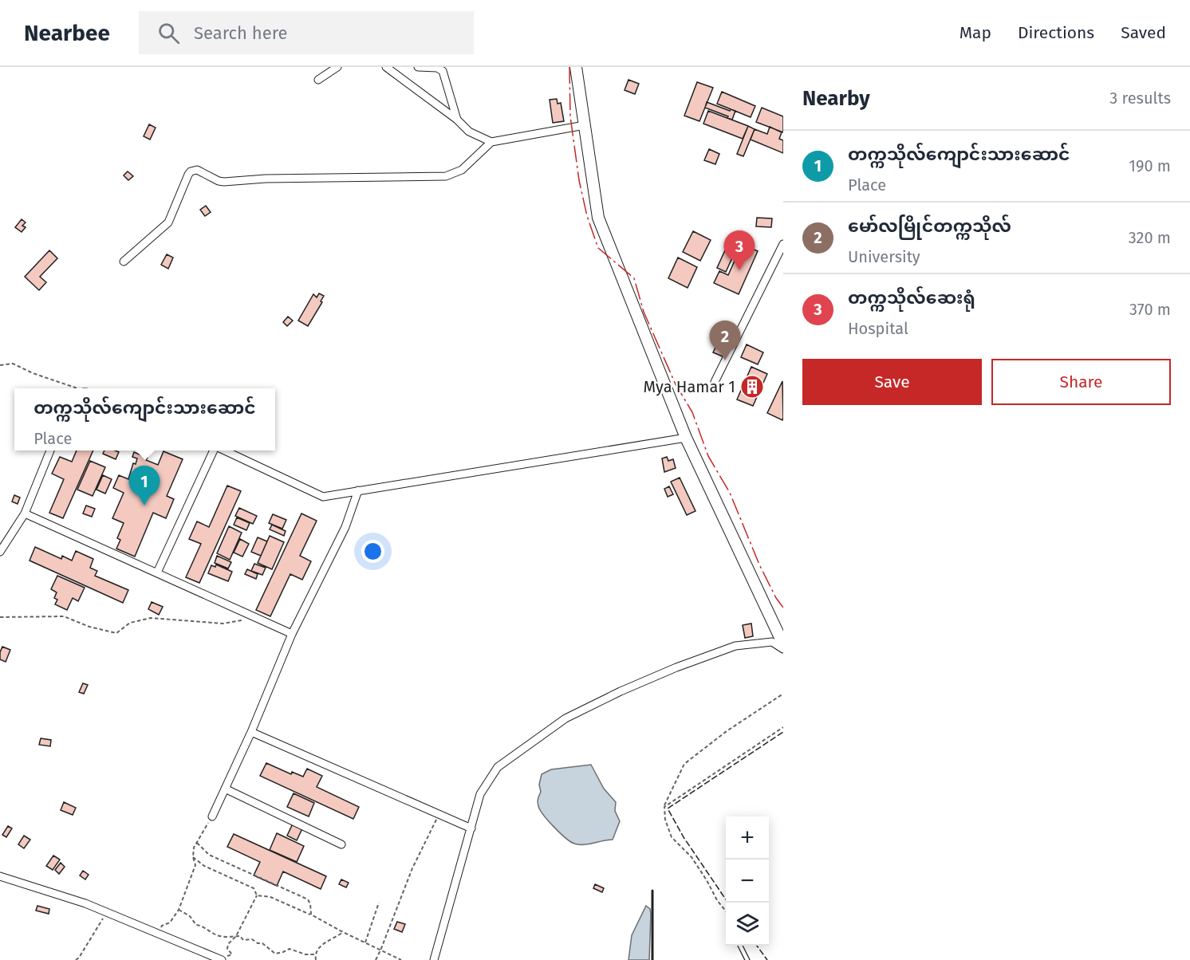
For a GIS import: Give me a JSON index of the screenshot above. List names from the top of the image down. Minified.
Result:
{"places":{"building":["Mya Hamar 1"]},"page":{"header":"Nearbee","search":"Search here","nav":["Map","Directions","Saved"],"heading":["Nearby","3 results"],"list":[{"mark":"1","name":"တက္ကသိုလ်ကျောင်းသားဆောင်","note":"Place","value":"190 m"},{"mark":"2","name":"မော်လမြိုင်တက္ကသိုလ်","note":"University","value":"320 m"},{"mark":"3","name":"တက္ကသိုလ်ဆေးရုံ","note":"Hospital","value":"370 m"}],"pins":["3","2","1"],"buttons":["Save","Share"],"popup":["တက္ကသိုလ်ကျောင်းသားဆောင်","Place"],"map_buttons":["+","−"]}}
